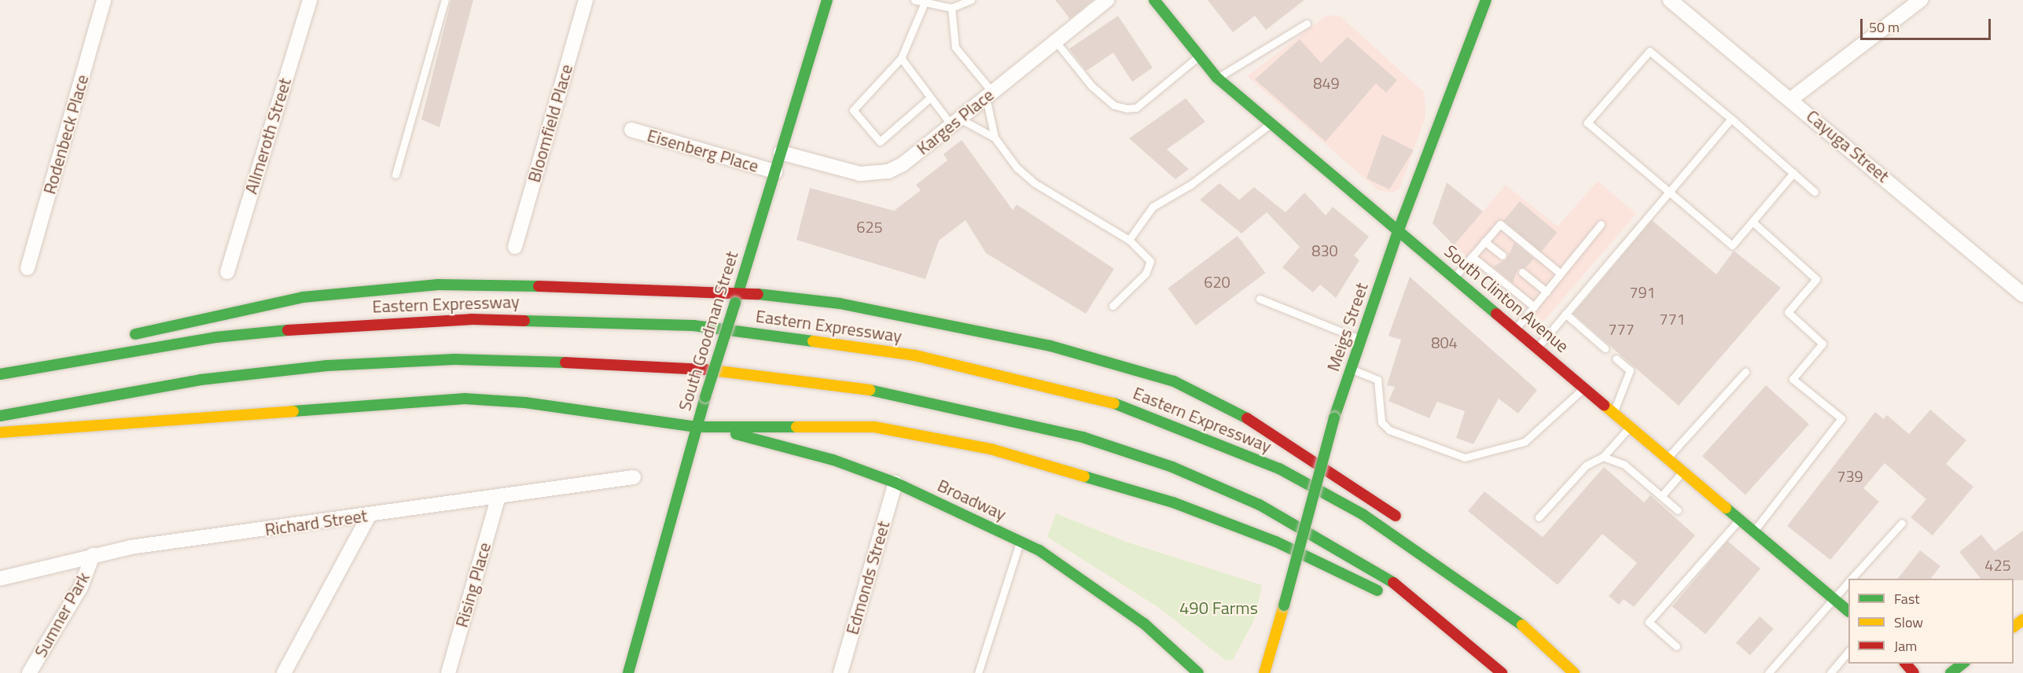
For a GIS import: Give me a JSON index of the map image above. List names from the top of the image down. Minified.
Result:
{"streets":{"main road":["South Clinton Avenue","Eastern Expressway","Meigs Street","South Goodman Street","Broadway"],"street":["Karges Place","Bloomfield Place","Rodenbeck Place","Allmeroth Street","Cayuga Street","Eisenberg Place","Richard Street","Edmonds Street","Rising Place","Sumner Park"]},"crossings":[["Karges Place","South Goodman Street"],["Eisenberg Place","South Goodman Street"],["South Clinton Avenue","Meigs Street"],["South Goodman Street","Broadway"],["Broadway","Edmonds Street"],["Richard Street","Rising Place"],["Richard Street","Sumner Park"]],"parks":["490 Farms"],"house_numbers":["849","625","830","620","791","771","777","804","739","425"],"legend":["Fast","Slow","Jam"],"scale_bar":"50 m"}
